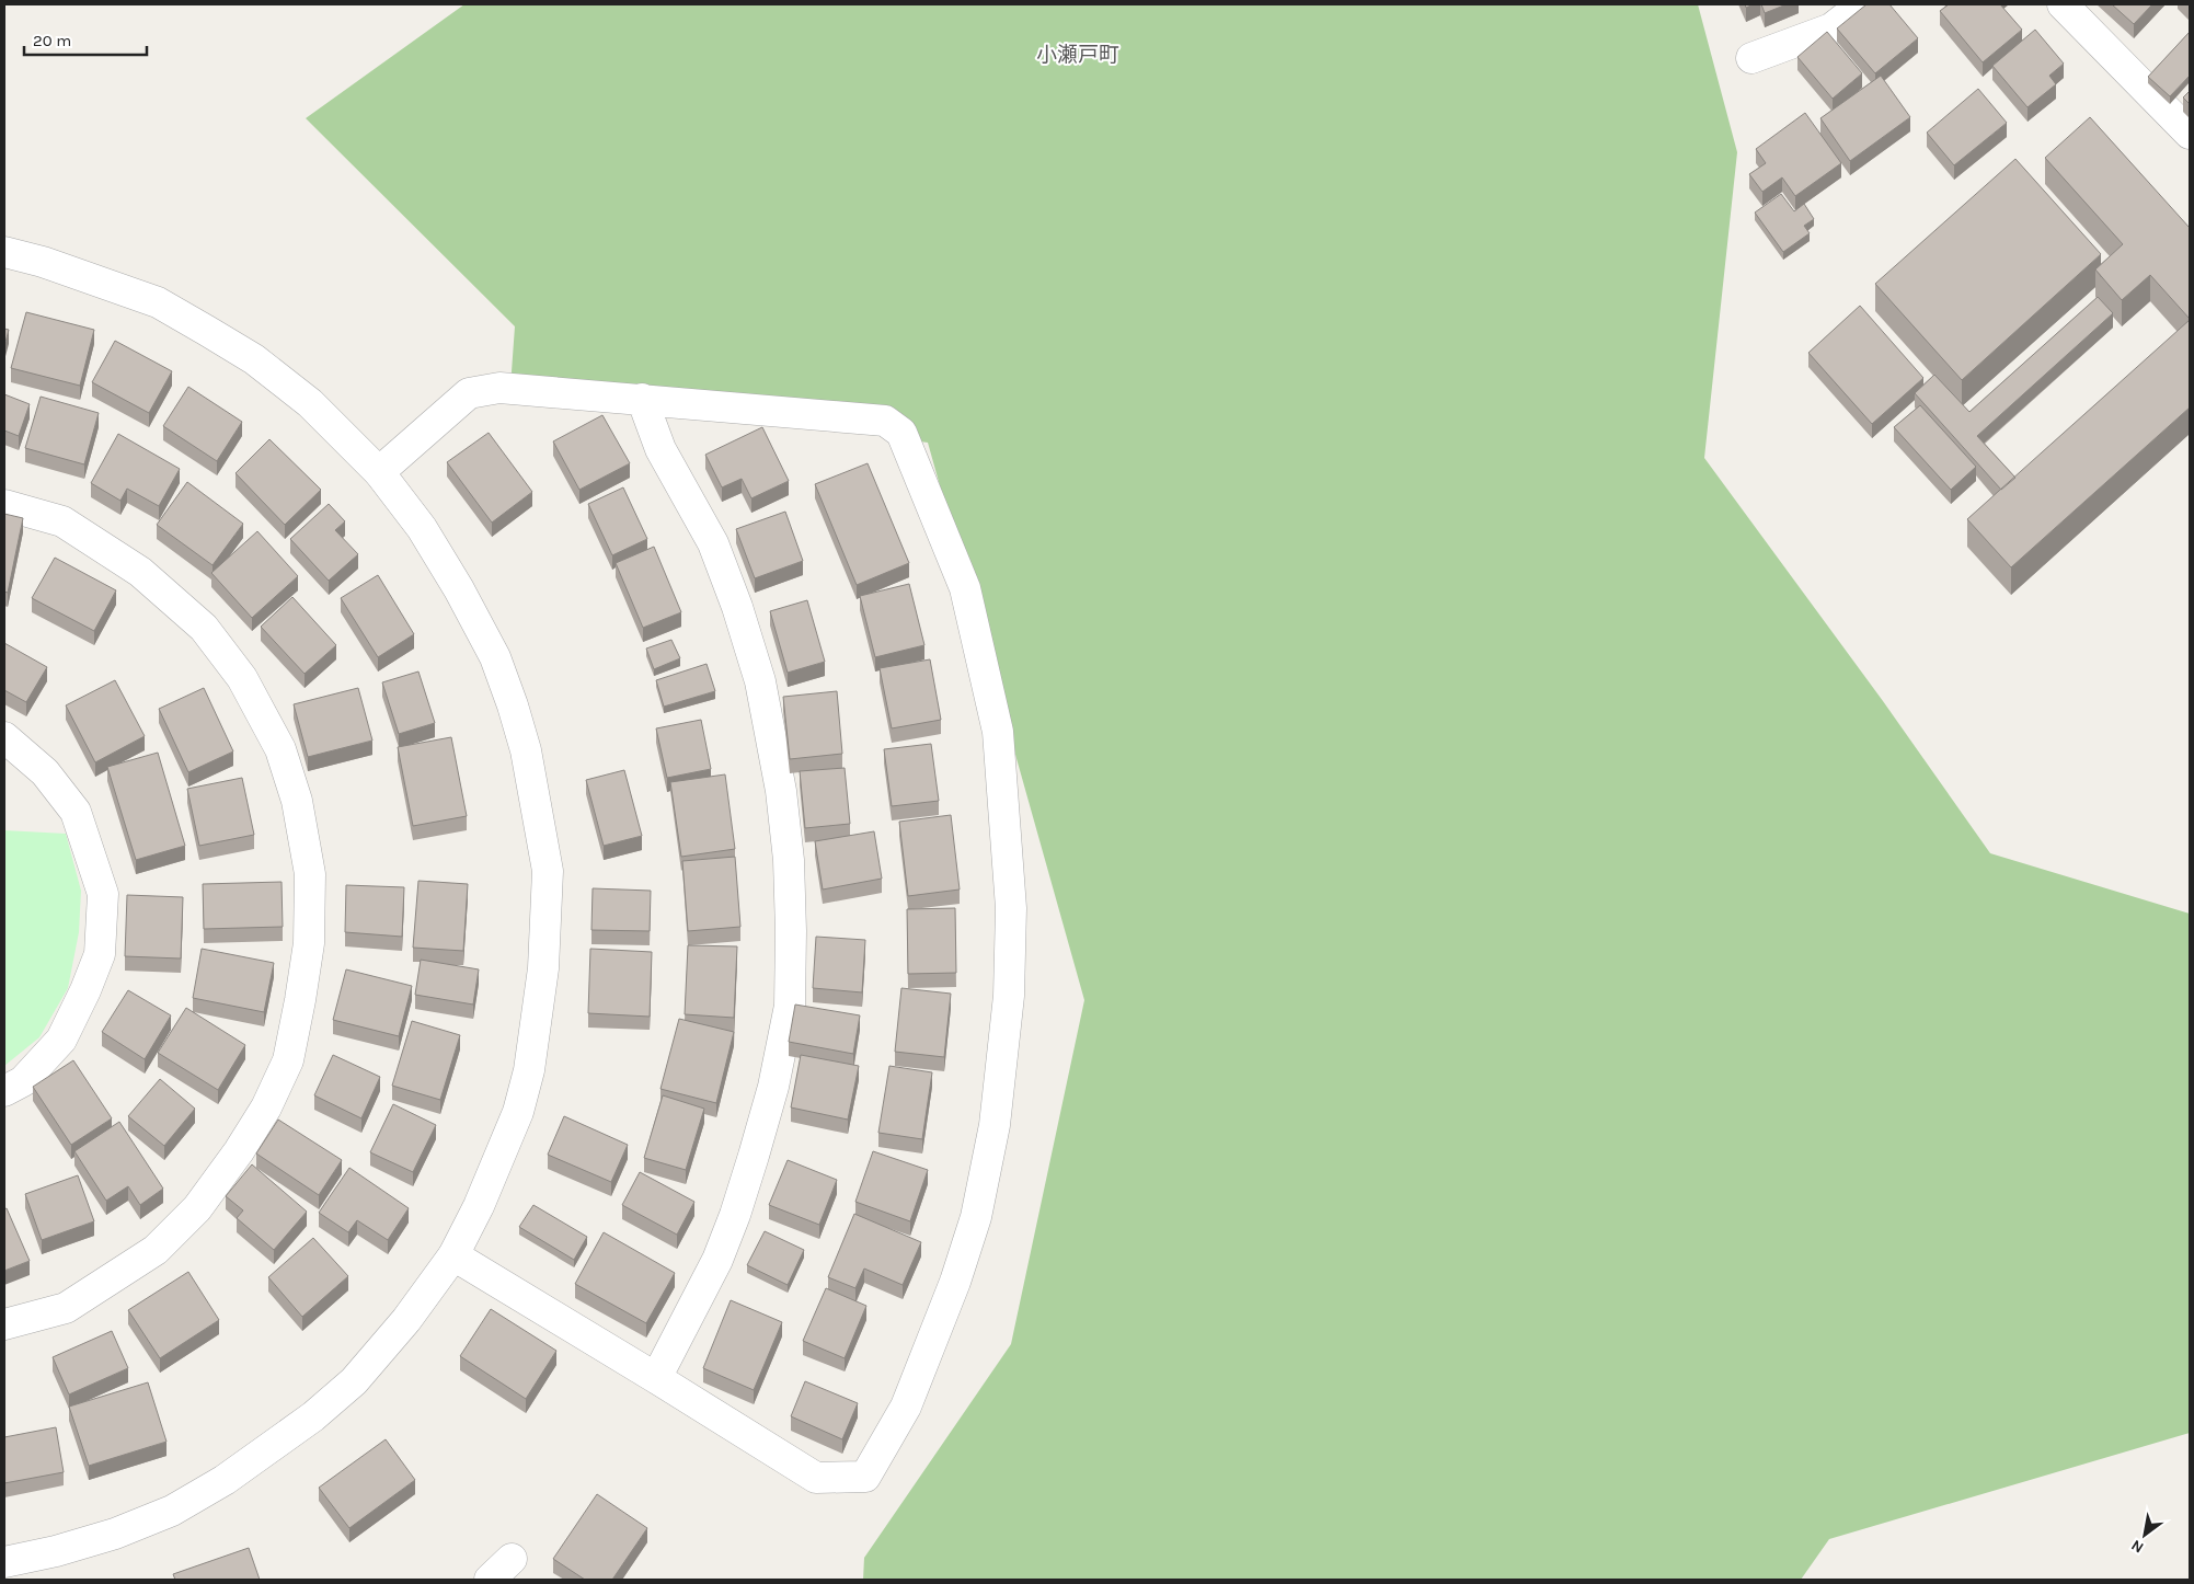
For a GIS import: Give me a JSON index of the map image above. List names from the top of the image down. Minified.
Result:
{"districts":["小瀬戸町"],"scale_bar":"20 m","north":"bottom left"}
